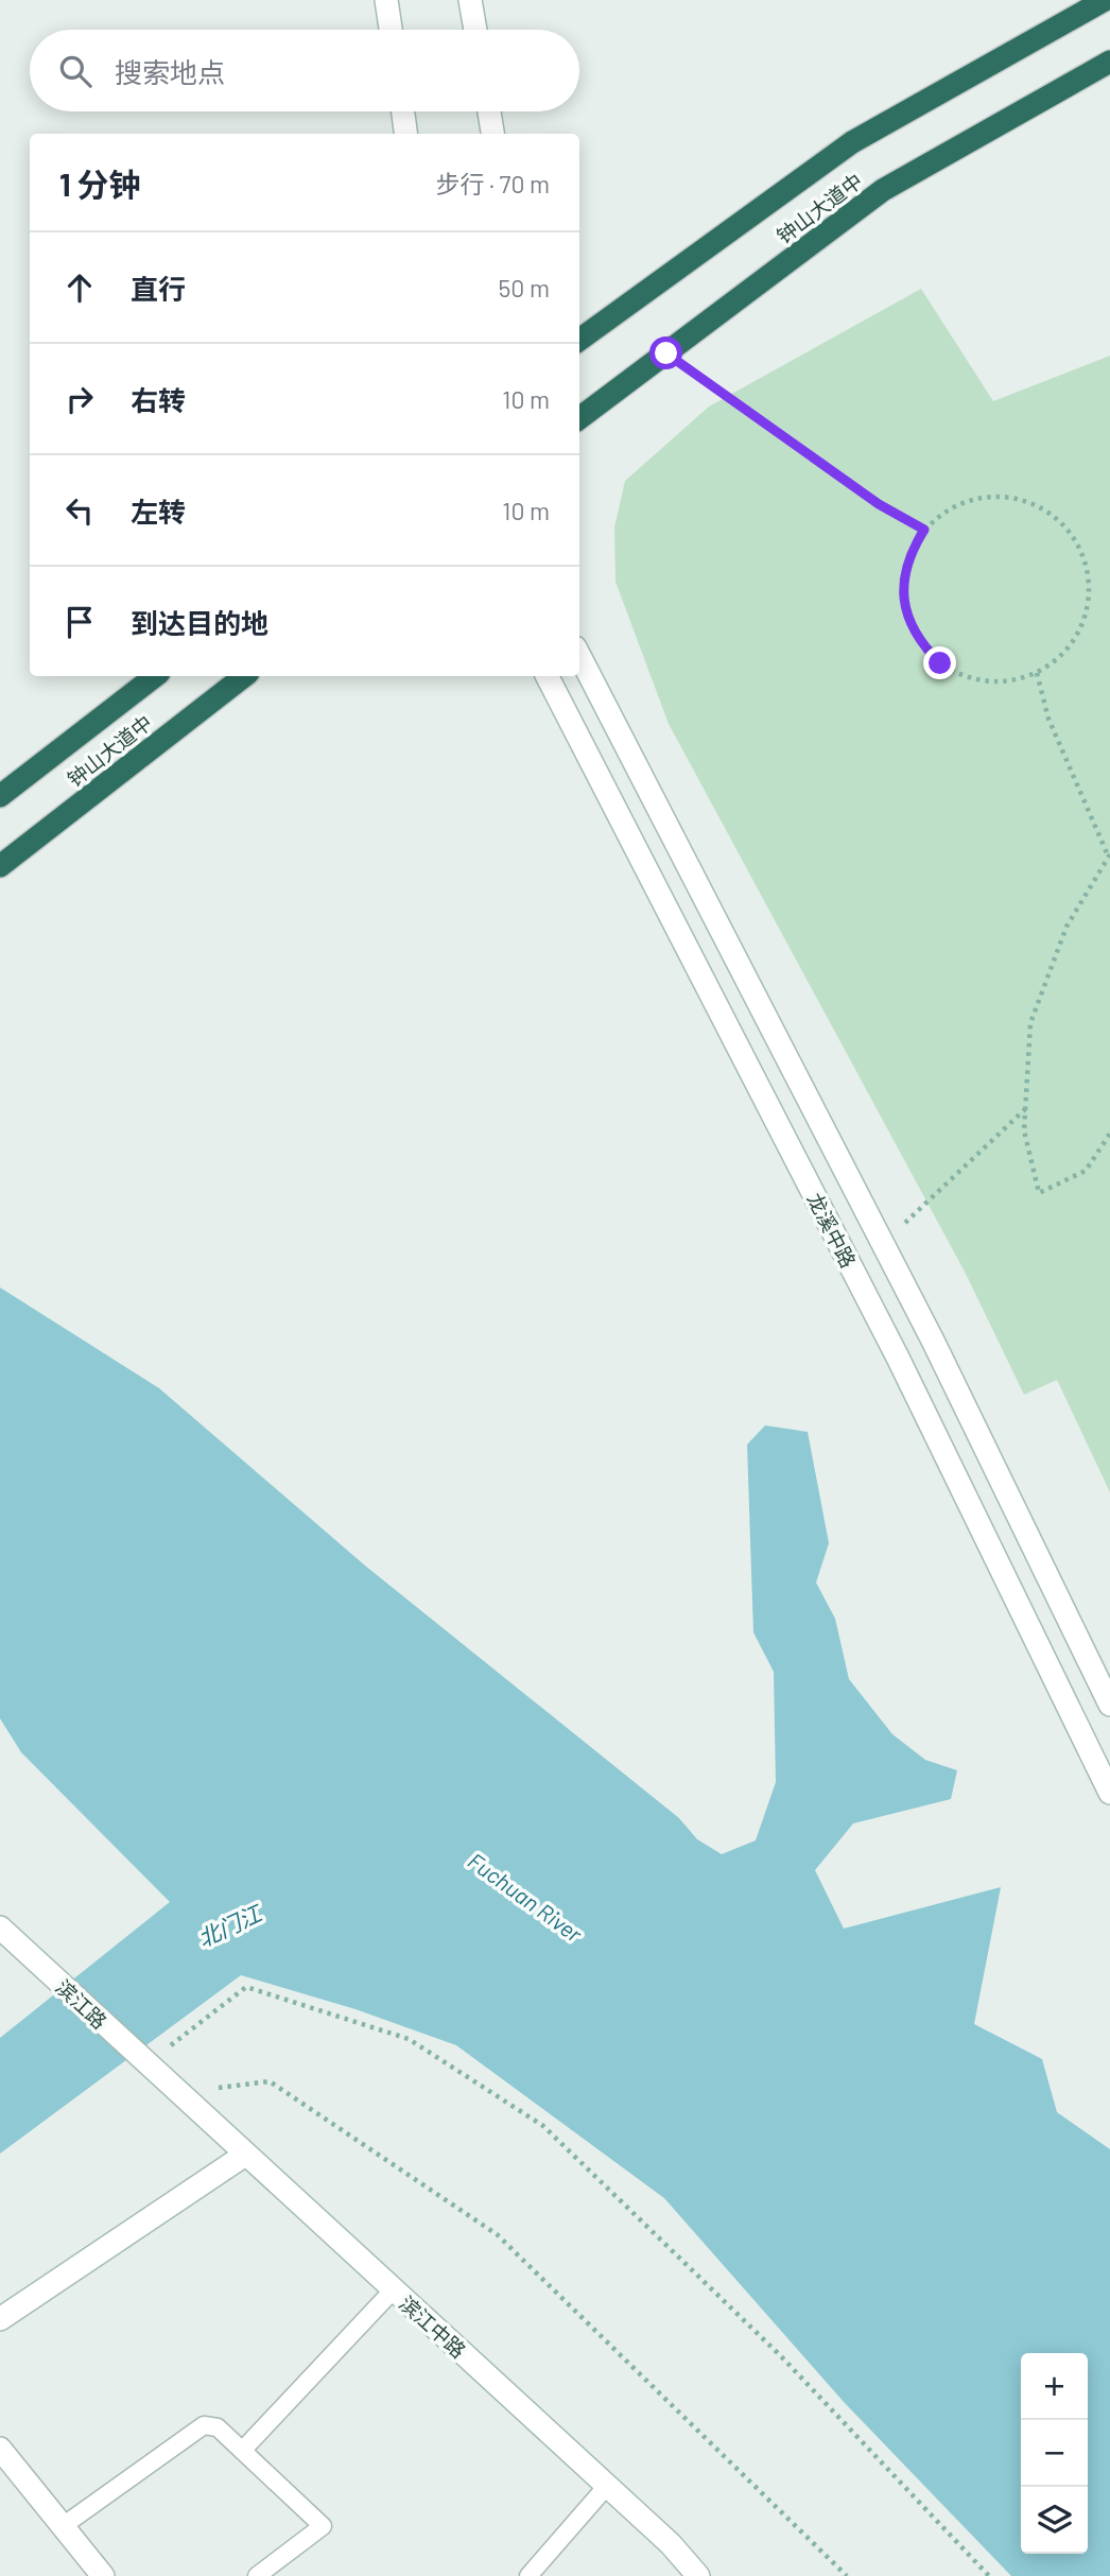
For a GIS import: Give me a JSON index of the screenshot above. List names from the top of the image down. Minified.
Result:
{"streets":{"highway":["钟山大道中"],"main road":["龙溪中路","滨江路","滨江中路"]},"crossings":[["滨江路","滨江中路"]],"water":["Fuchuan River","北门江"],"page":{"search":"搜索地点","heading":["1 分钟","步行 · 70 m"],"list":[["直行","50 m"],["右转","10 m"],["左转","10 m"],"到达目的地"],"map_buttons":["+","−"]}}
